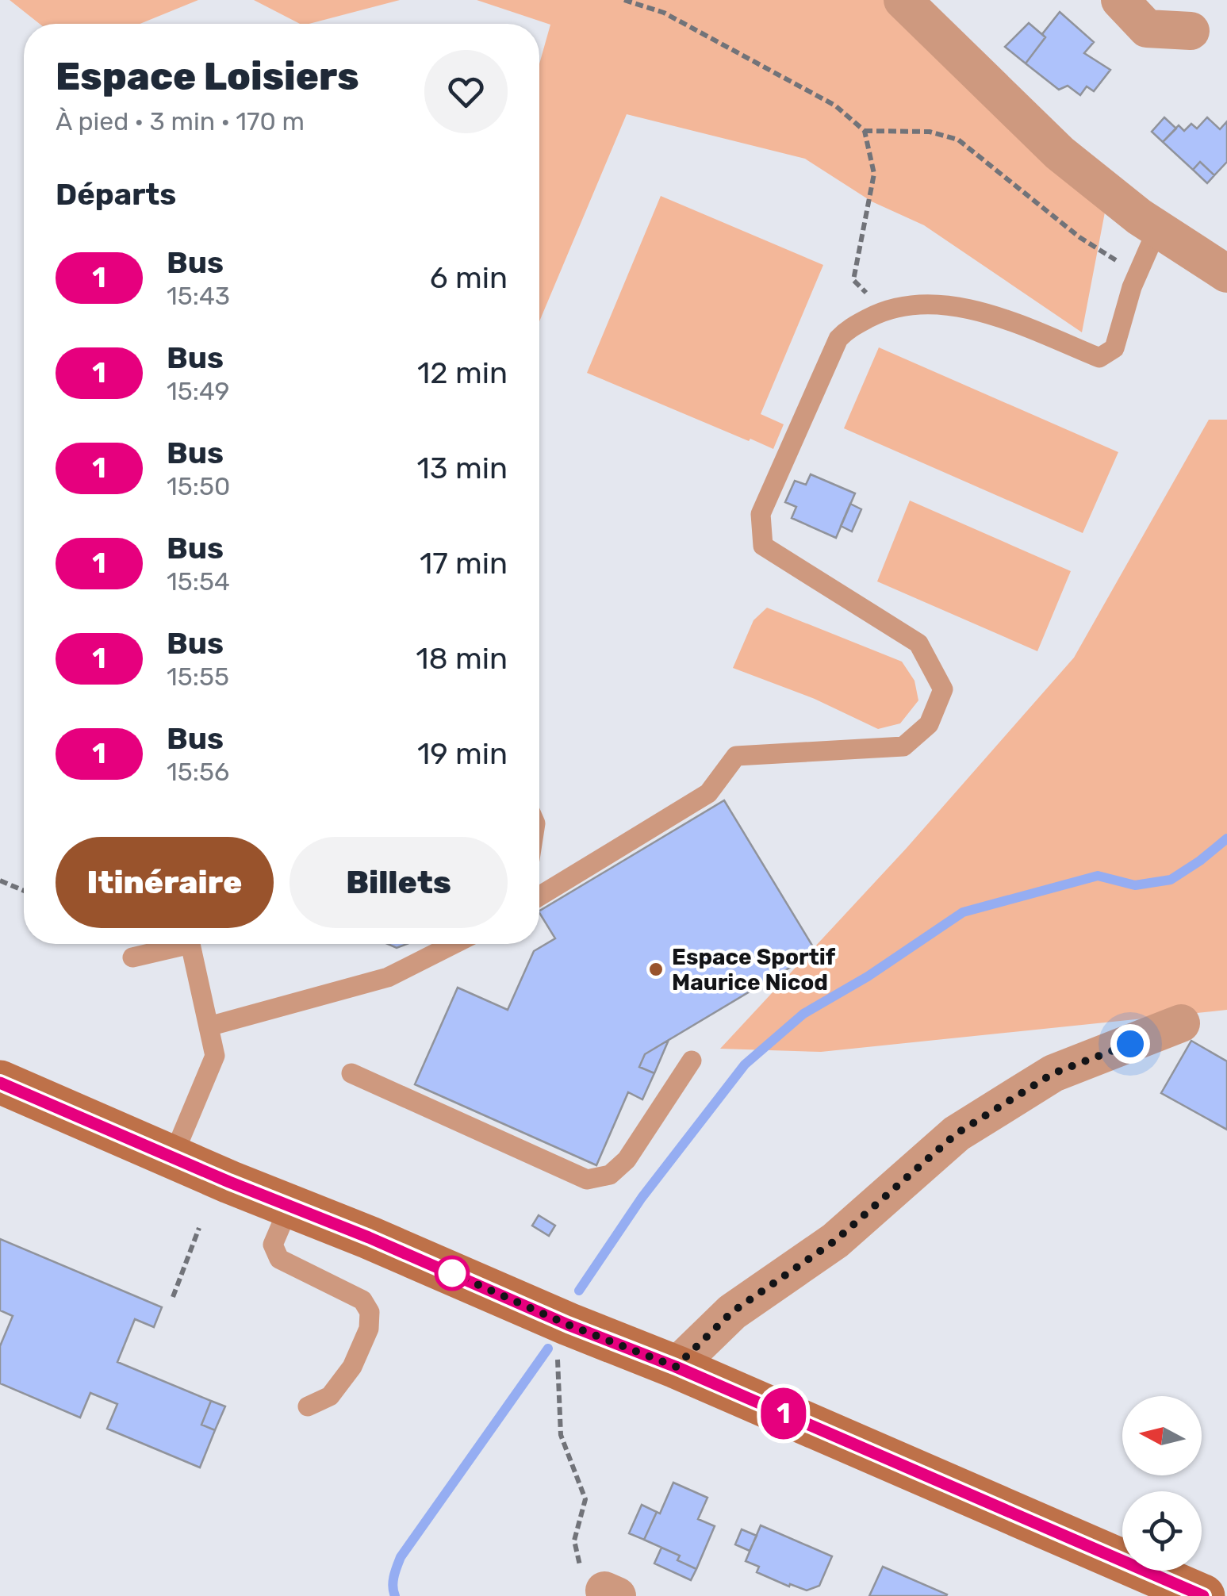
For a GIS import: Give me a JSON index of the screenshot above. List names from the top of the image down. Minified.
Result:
{"places":["Espace Sportif Maurice Nicod"],"lines":["bus line 1"],"north":"left","page":{"on_map":"1","heading":[["Espace Loisiers","À pied · 3 min · 170 m"],"Départs"],"list":[{"mark":"1","name":"Bus","note":"15:43","value":"6 min"},{"mark":"1","name":"Bus","note":"15:49","value":"12 min"},{"mark":"1","name":"Bus","note":"15:50","value":"13 min"},{"mark":"1","name":"Bus","note":"15:54","value":"17 min"},{"mark":"1","name":"Bus","note":"15:55","value":"18 min"},{"mark":"1","name":"Bus","note":"15:56","value":"19 min"}],"buttons":["Itinéraire","Billets"]}}
